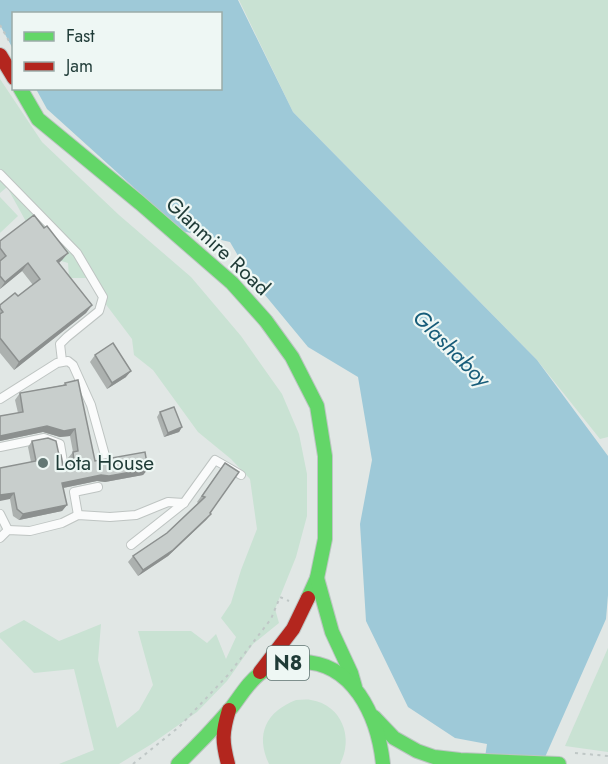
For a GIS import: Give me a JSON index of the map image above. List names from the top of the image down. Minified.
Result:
{"streets":{"main road":["Glanmire Road","N8"]},"crossings":[["Glanmire Road","N8"]],"water":["Glashaboy"],"places":["Lota House"],"legend":["Fast","Jam"]}
